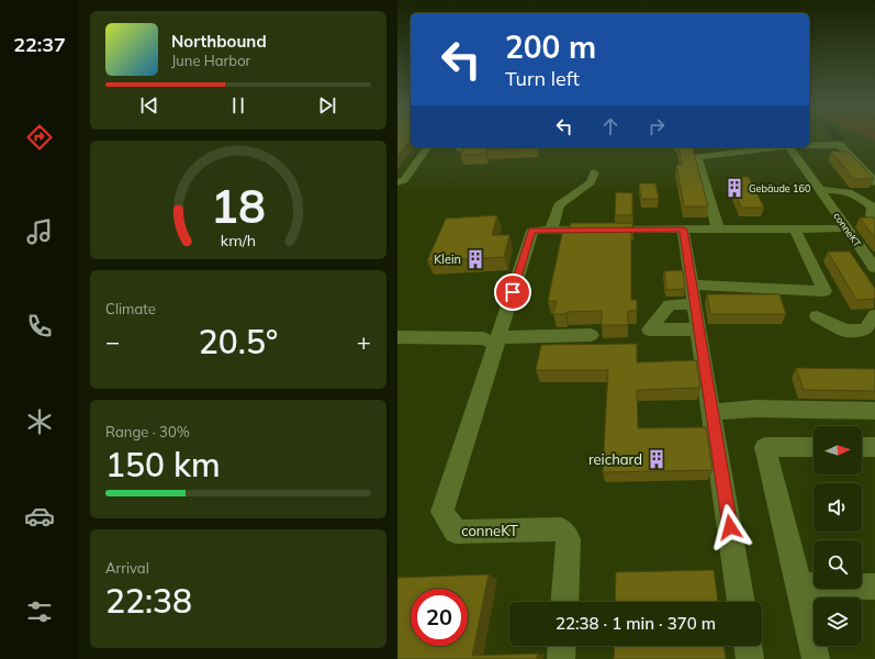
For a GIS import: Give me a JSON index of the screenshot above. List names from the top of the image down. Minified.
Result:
{"streets":{"street":["conneKT"]},"places":{"building":["Gebäude 160","Klein","reichard"]},"north":"right","page":{"tabs":"22:37","turn":["200 m","Turn left"],"song":["Northbound","June Harbor"],"tile":["Climate",["Range · 30%","150 km"],["Arrival","22:38"]],"heat":["−","20.5°","+"],"limit":"20","trip":"22:38 · 1 min · 370 m","gauge":["18","km/h"]}}
